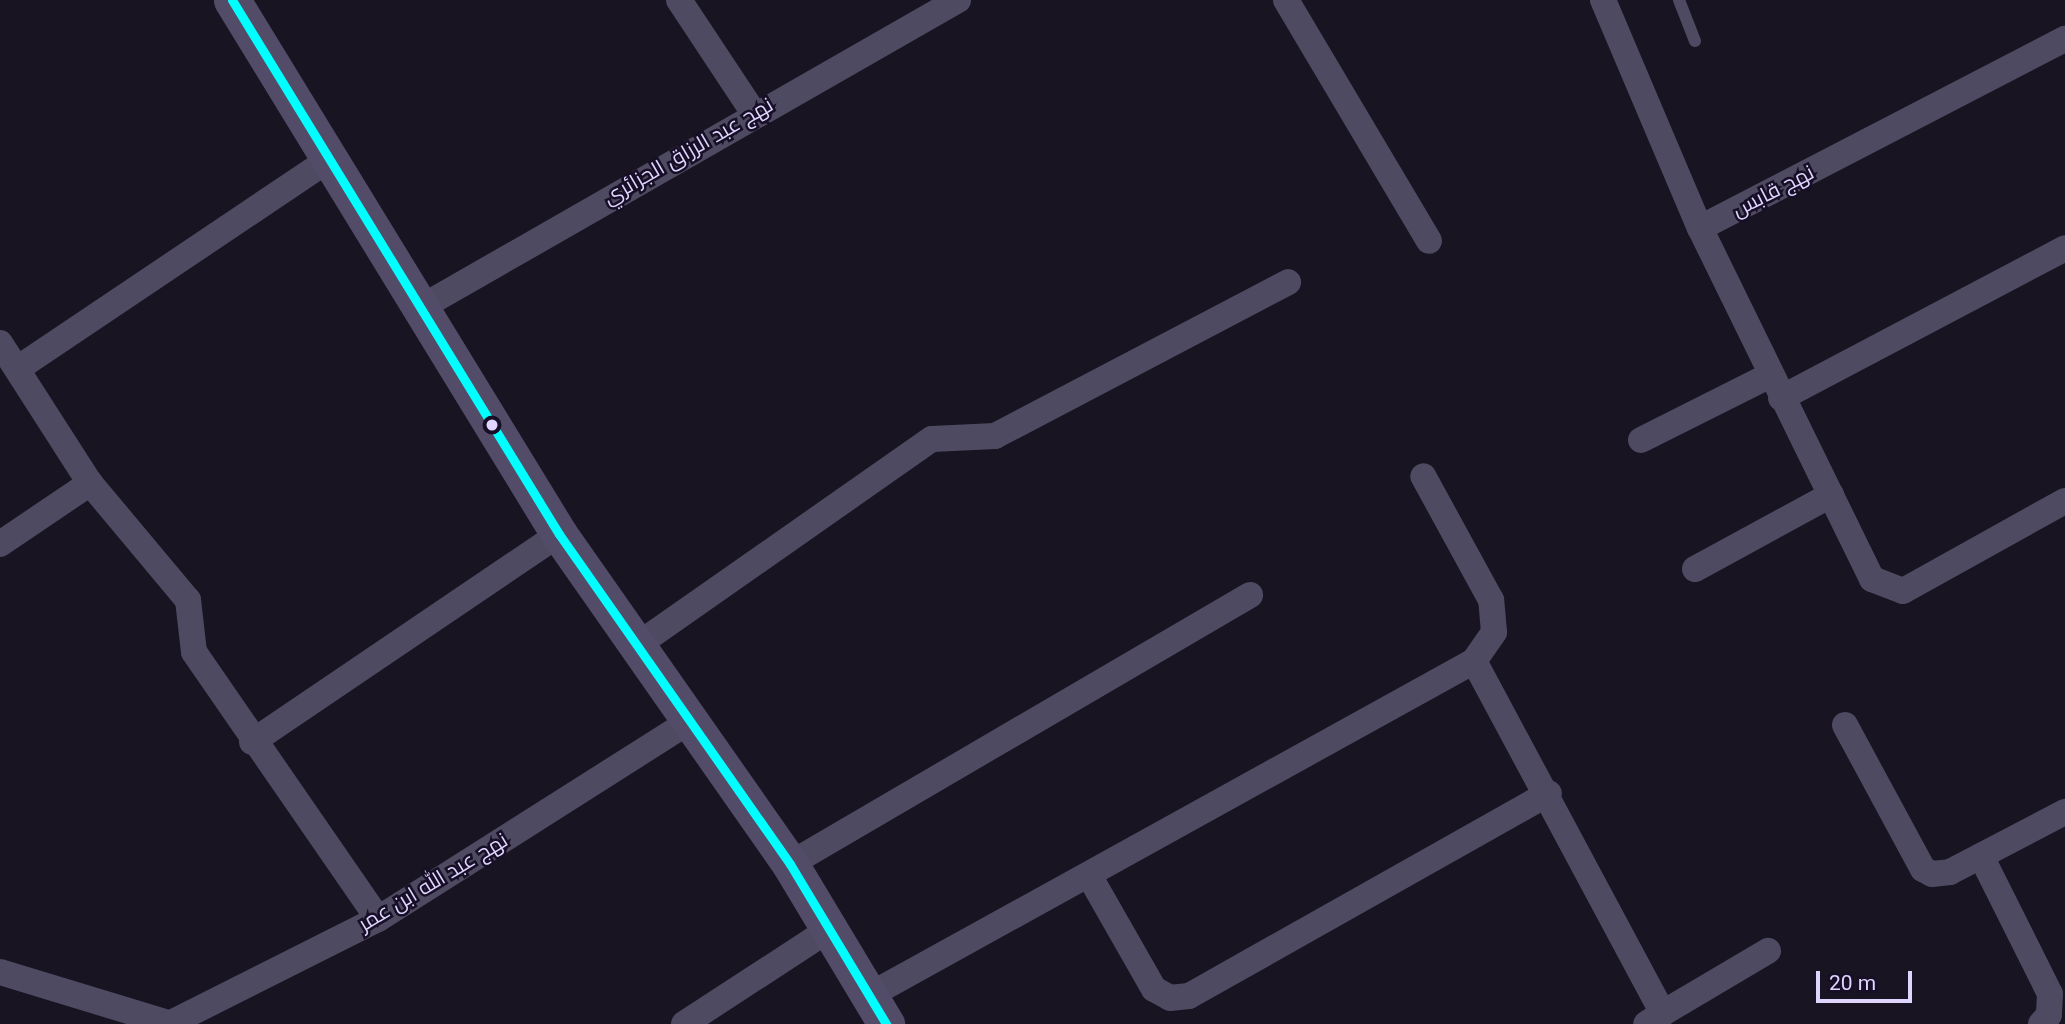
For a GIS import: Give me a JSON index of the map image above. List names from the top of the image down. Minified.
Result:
{"streets":{"street":["نهج عبد الرزاق الجزائري","نهج قابس","نهج عبد الله ابن عمر"]},"scale_bar":"20 m"}
